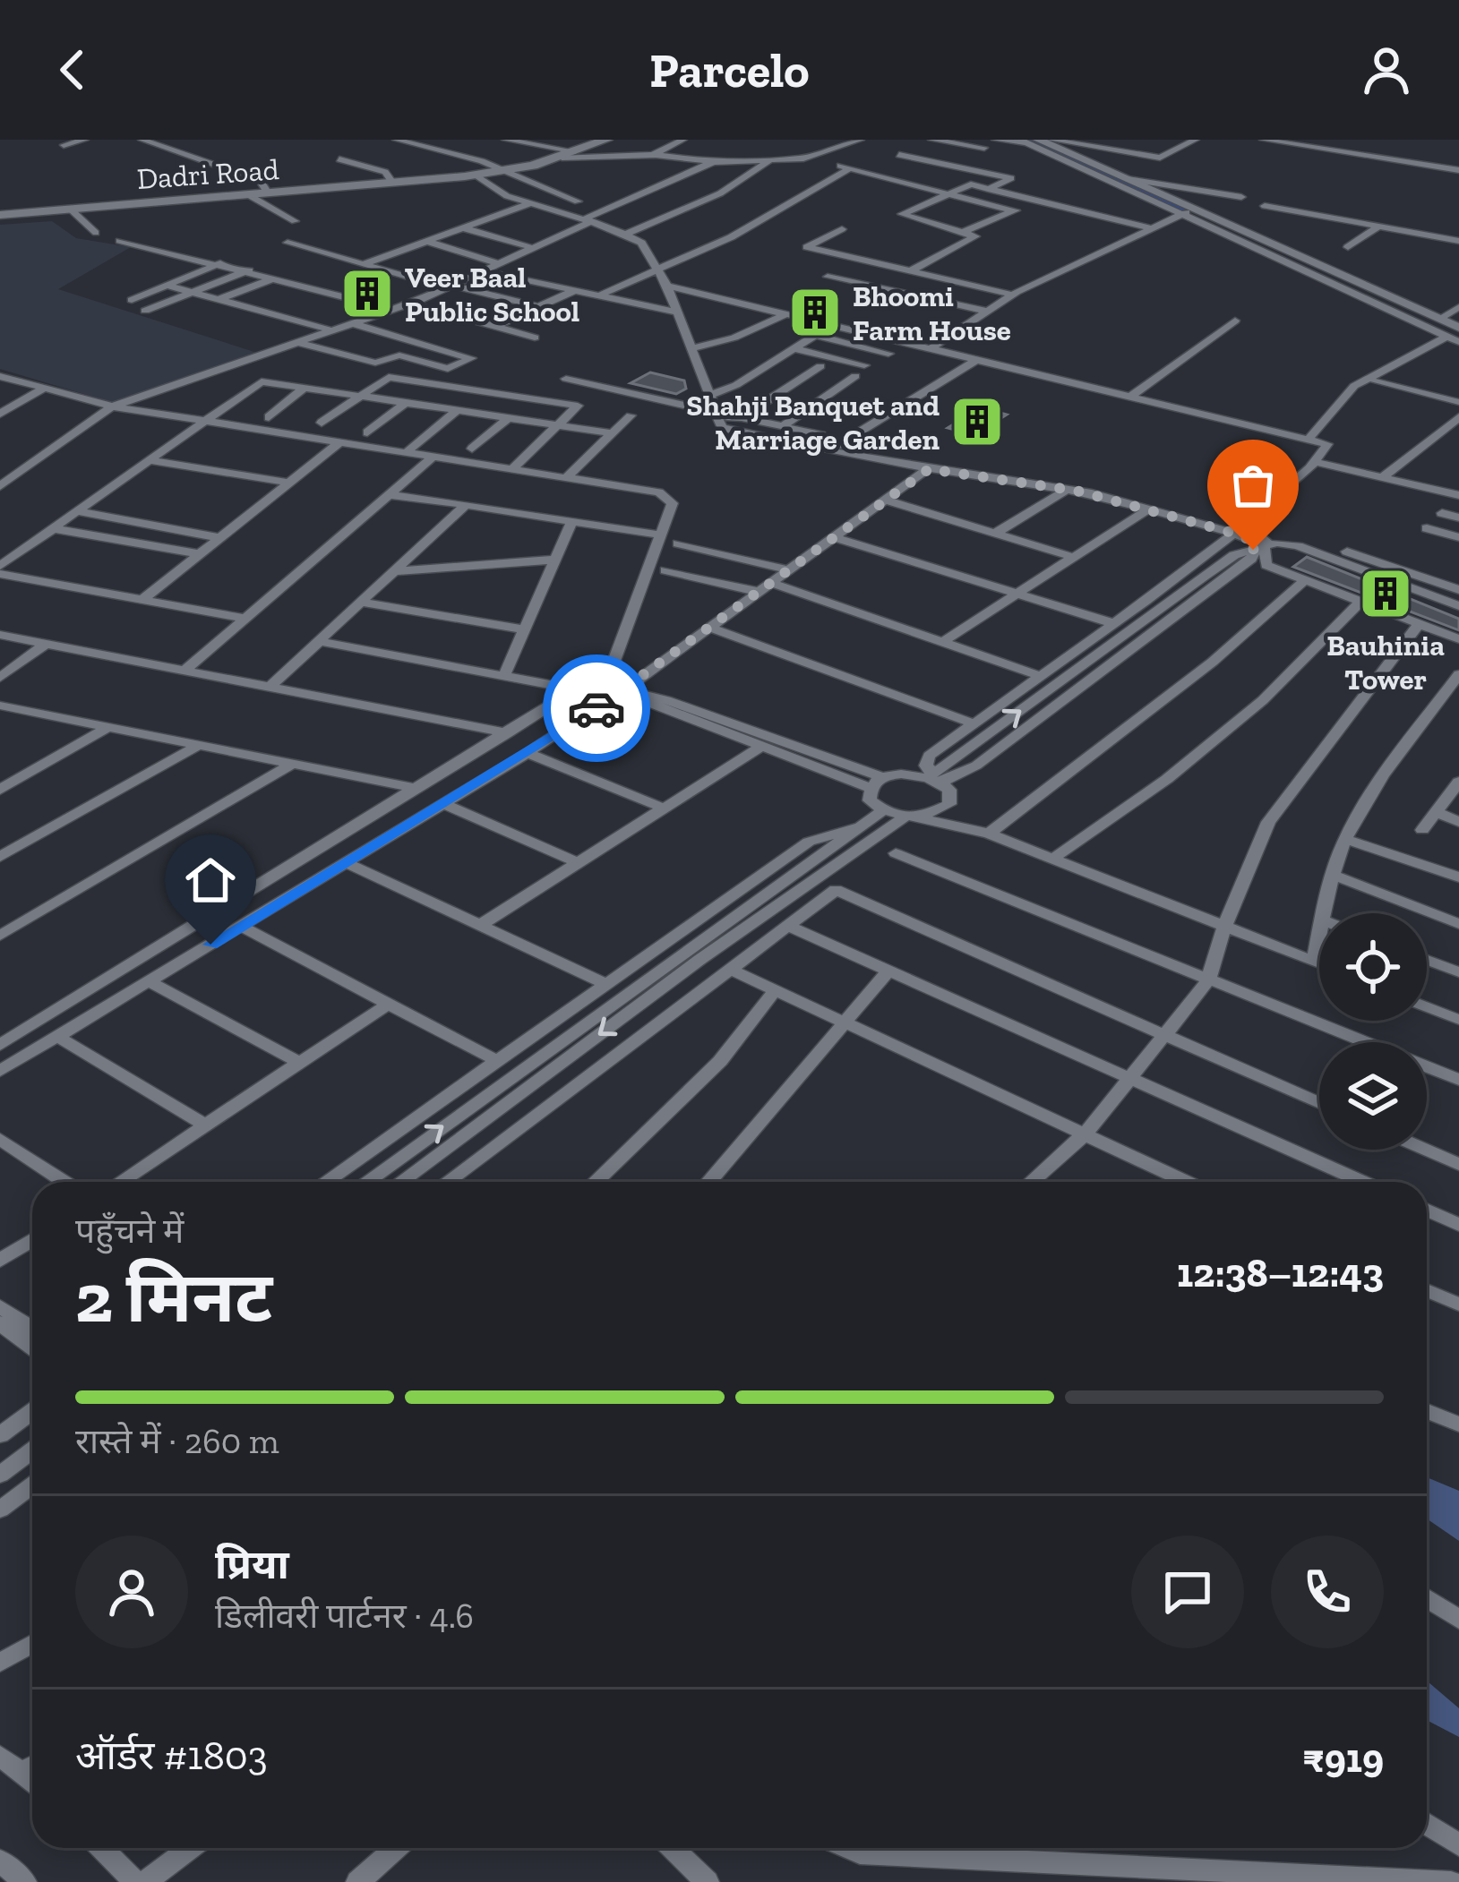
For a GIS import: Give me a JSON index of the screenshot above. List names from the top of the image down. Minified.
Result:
{"streets":{"main road":["Dadri Road"]},"places":{"building":["Veer Baal Public School","Bhoomi Farm House","Shahji Banquet and Marriage Garden","Bauhinia Tower"]},"page":{"header":"Parcelo","heading":["2 मिनट","पहुँचने में","12:38–12:43"],"panel":["प्रिया","डिलीवरी पार्टनर · 4.6","ऑर्डर #1803","₹919"],"bar":"रास्ते में · 260 m"}}
